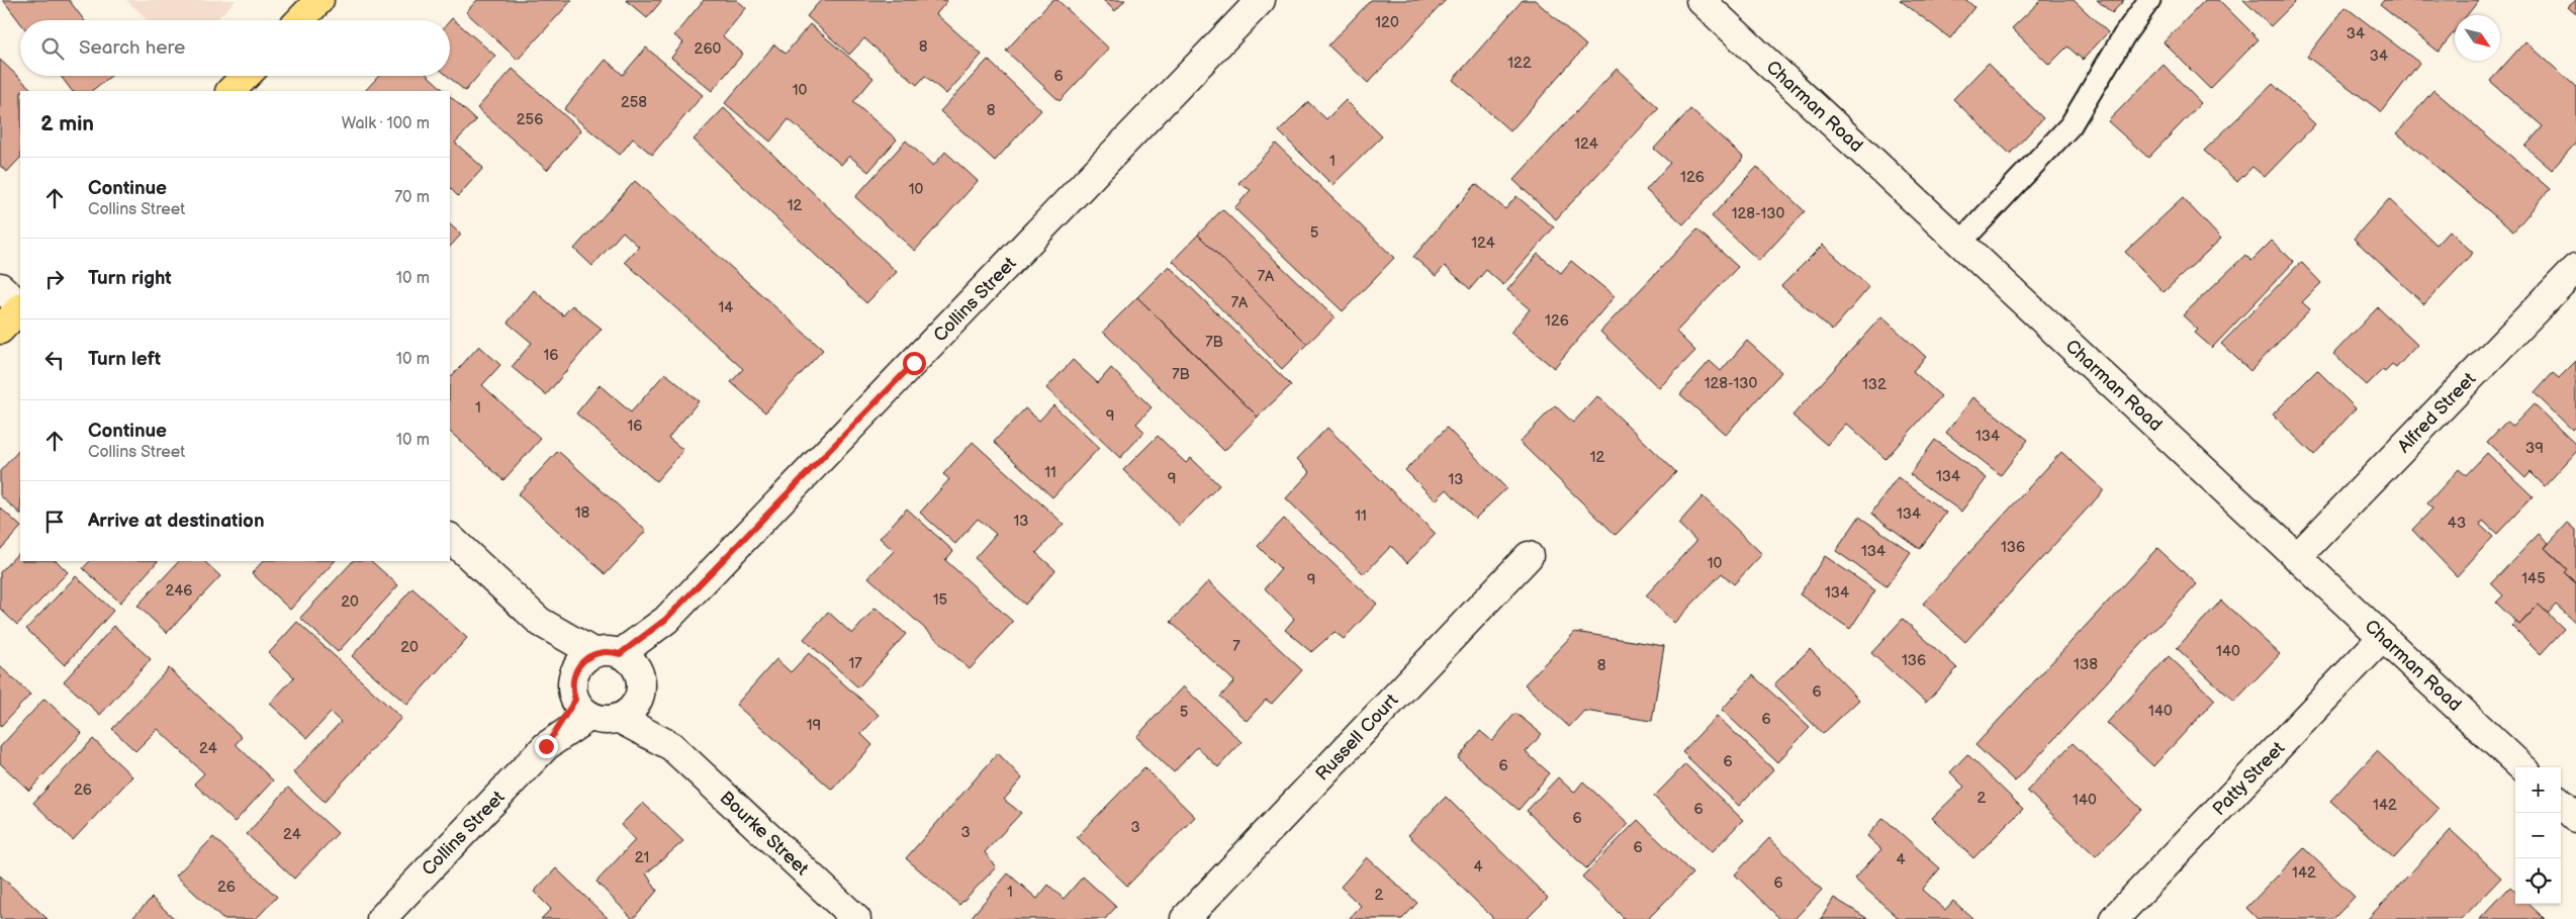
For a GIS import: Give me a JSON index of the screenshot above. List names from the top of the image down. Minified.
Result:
{"streets":{"street":["Charman Road","Collins Street","Alfred Street","Russell Court","Patty Street","Bourke Street"]},"crossings":[["Charman Road","Alfred Street"],["Charman Road","Patty Street"],["Collins Street","Bourke Street"]],"house_numbers":["120","34","8","260","34","122","6","10","258","8","256","124","1","126","10","12","128-130","5","124","7A","7A","14","126","7B","16","7B","128-130","132","1","9","16","134","39","12","11","134","9","13","18","134","11","13","43","136","134","10","145","9","246","134","15","20","7","20","140","136","17","138","8","6","140","5","6","19","24","6","6","26","2","140","142","6","6","3","3","24","6","21","4","4","142","6","26","1","2"],"north":"bottom right","page":{"search":"Search here","heading":["2 min","Walk · 100 m"],"list":[["Continue","Collins Street","70 m"],["Turn right","10 m"],["Turn left","10 m"],["Continue","Collins Street","10 m"],"Arrive at destination"],"map_buttons":["+","−"]}}
